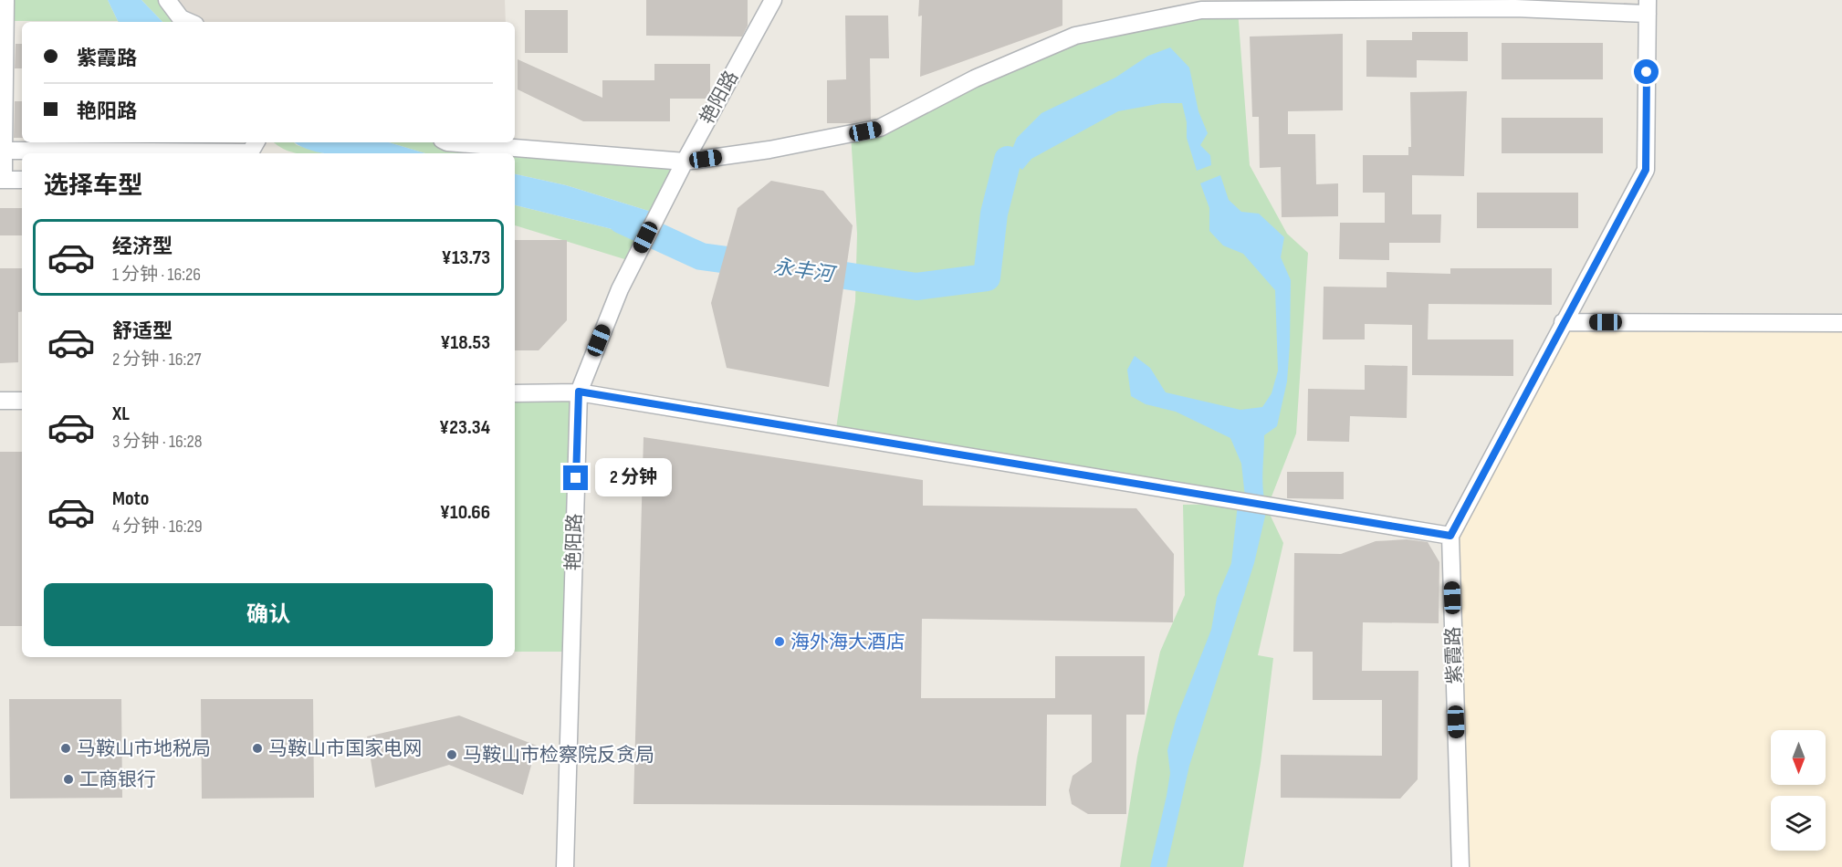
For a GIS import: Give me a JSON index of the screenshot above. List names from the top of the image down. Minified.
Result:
{"streets":{"street":["艳阳路","紫霞路"]},"water":["永丰河"],"places":["海外海大酒店","马鞍山市地税局","马鞍山市国家电网","马鞍山市检察院反贪局","工商银行"],"north":"bottom","page":{"banner":["紫霞路","艳阳路"],"heading":"选择车型","list":[{"name":"经济型","note":"1 分钟 · 16:26","value":"¥13.73"},{"name":"舒适型","note":"2 分钟 · 16:27","value":"¥18.53"},{"name":"XL","note":"3 分钟 · 16:28","value":"¥23.34"},{"name":"Moto","note":"4 分钟 · 16:29","value":"¥10.66"}],"bubble":"2 分钟","buttons":"确认"}}
